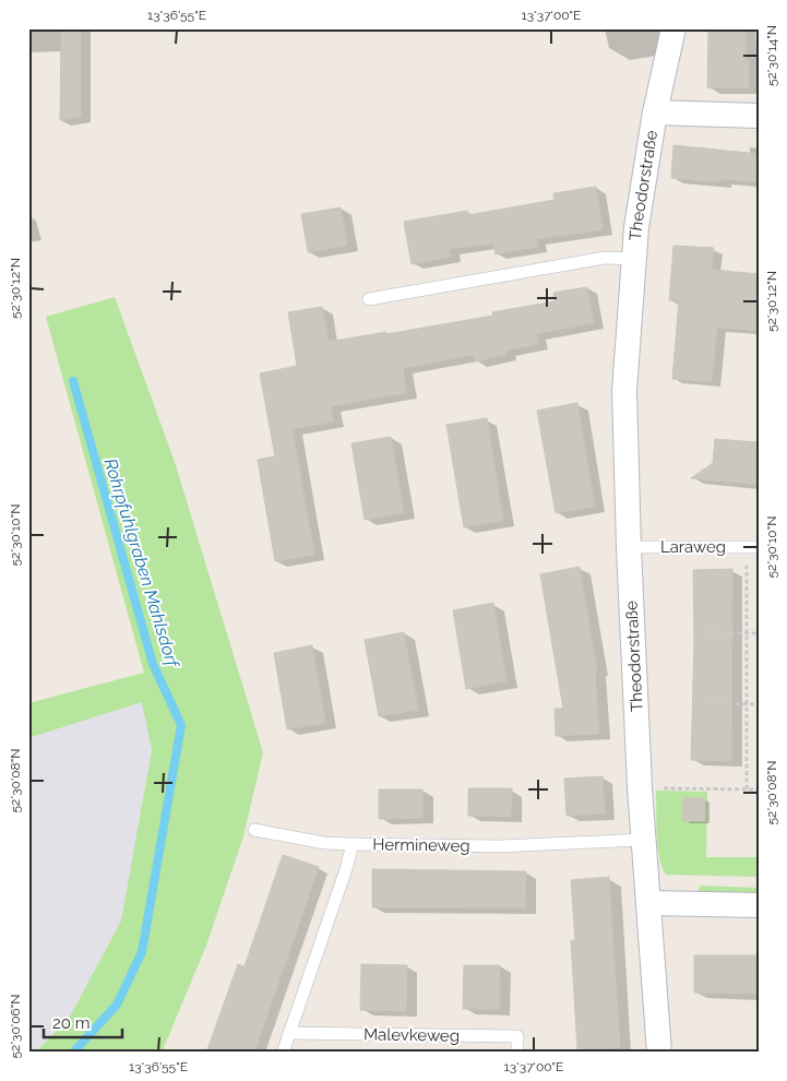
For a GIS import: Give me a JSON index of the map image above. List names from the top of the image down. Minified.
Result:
{"streets":{"street":["Theodorstraße"],"lane":["Laraweg","Hermineweg","Malevkeweg"]},"crossings":[["Theodorstraße","Laraweg"],["Theodorstraße","Hermineweg"],["Hermineweg","Malevkeweg"]],"water":["Rohrpfuhlgraben Mahlsdorf"],"scale_bar":"20 m","coordinates":["13°36'55\"E","13°37'00\"E","52°30'14\"N","52°30'12\"N","52°30'10\"N","52°30'08\"N","52°30'06\"N"]}
